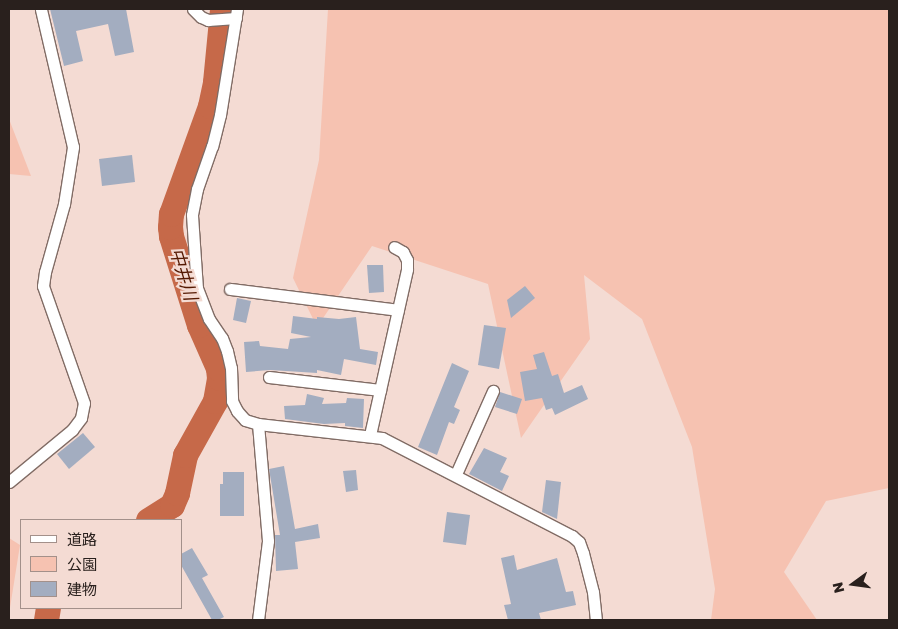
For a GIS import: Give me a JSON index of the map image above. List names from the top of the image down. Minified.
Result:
{"water":["中井川"],"legend":["道路","公園","建物"],"north":"left"}
